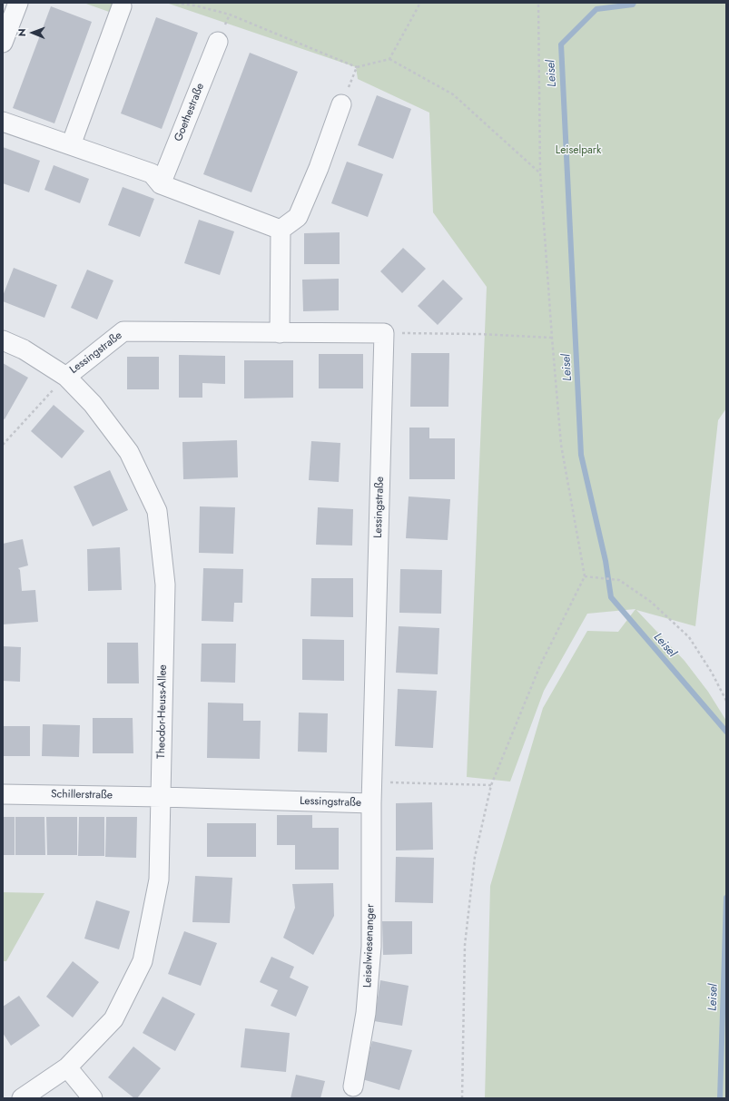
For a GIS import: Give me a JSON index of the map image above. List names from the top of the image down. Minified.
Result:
{"streets":{"street":["Goethestraße","Lessingstraße","Theodor-Heuss-Allee","Schillerstraße","Leiselwiesenanger"]},"crossings":[["Lessingstraße","Theodor-Heuss-Allee"],["Lessingstraße","Schillerstraße"],["Lessingstraße","Leiselwiesenanger"],["Theodor-Heuss-Allee","Schillerstraße"]],"water":["Leisel"],"parks":["Leiselpark"],"north":"left"}
